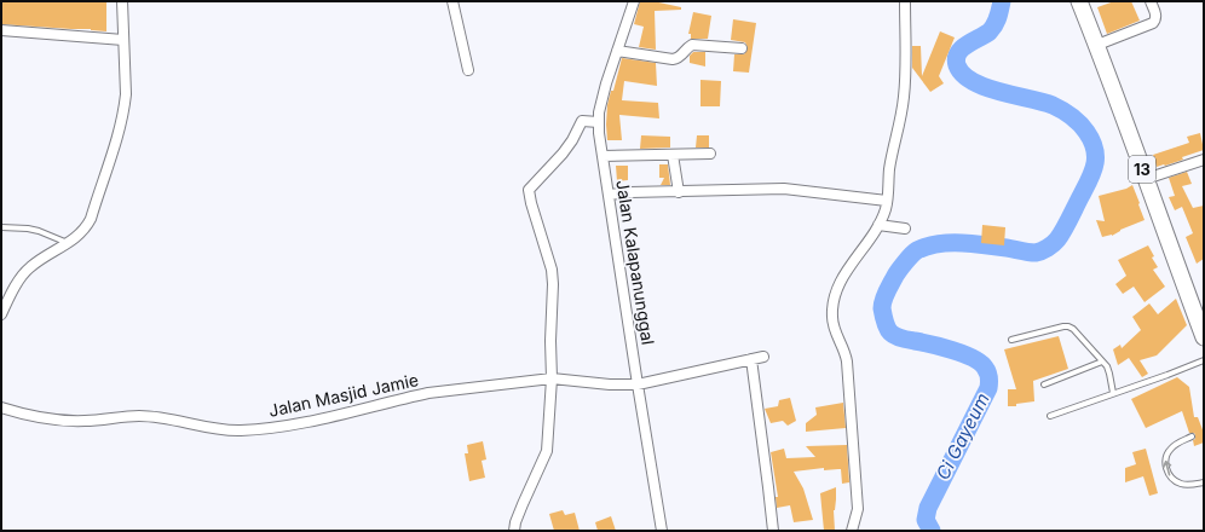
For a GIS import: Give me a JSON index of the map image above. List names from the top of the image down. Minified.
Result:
{"streets":{"highway":["13"],"street":["Jalan Kalapanunggal","Jalan Masjid Jamie"]},"crossings":[["Jalan Kalapanunggal","Jalan Masjid Jamie"]],"water":["Ci Gayeum"]}
